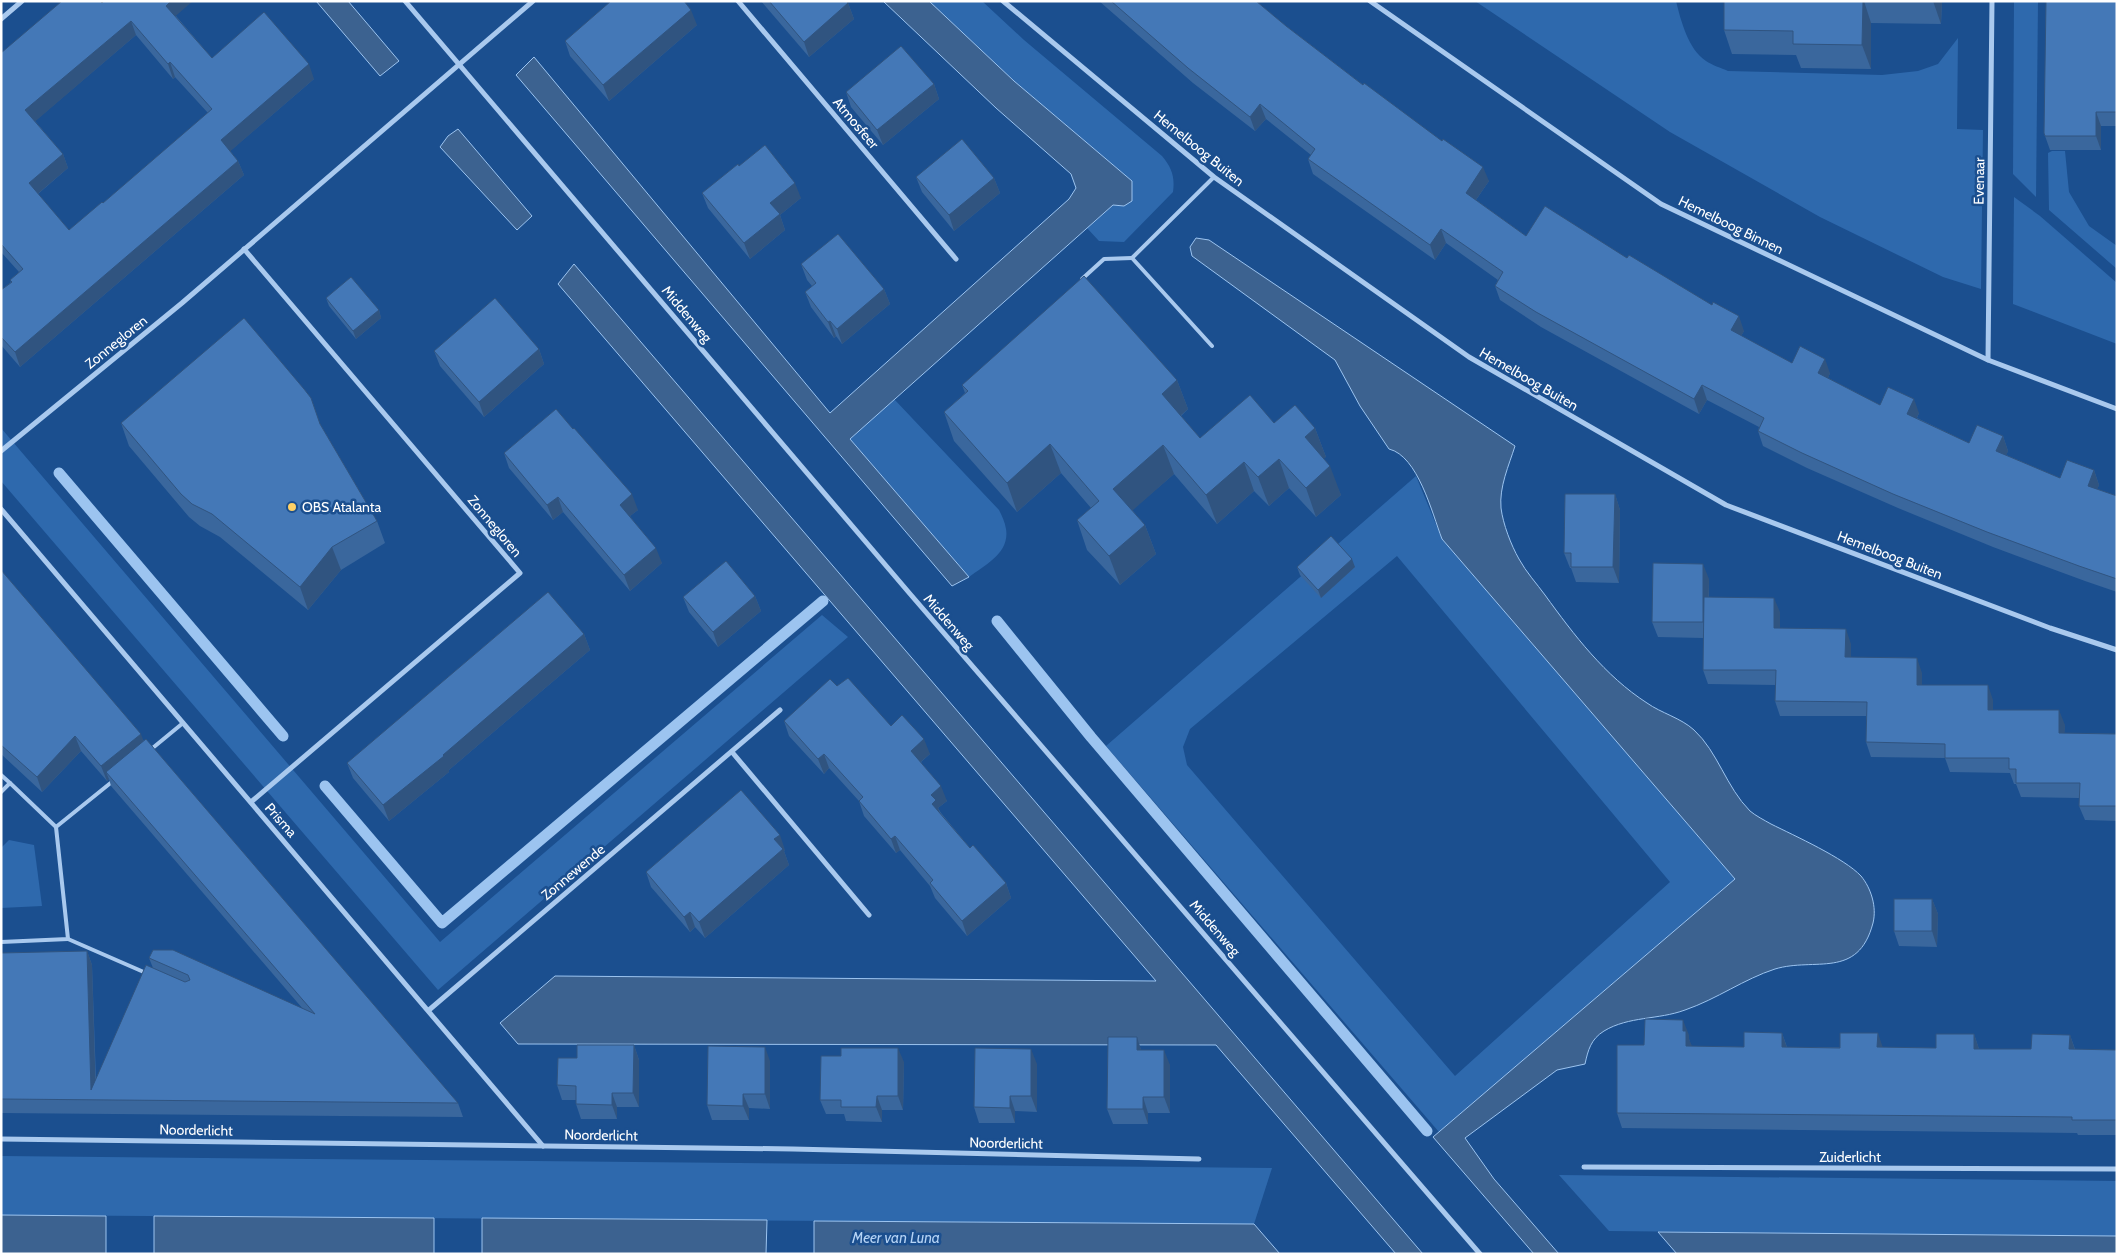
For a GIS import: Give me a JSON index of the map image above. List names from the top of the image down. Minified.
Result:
{"streets":{"street":["Atmosfeer","Hemelboog Buiten","Evenaar","Hemelboog Binnen","Middenweg","Zonnegloren","Prisma","Zonnewende","Noorderlicht","Zuiderlicht"]},"crossings":[["Evenaar","Hemelboog Binnen"],["Middenweg","Zonnegloren"],["Zonnegloren","Prisma"],["Prisma","Zonnewende"],["Prisma","Noorderlicht"]],"water":["Meer van Luna"],"places":["OBS Atalanta"]}
